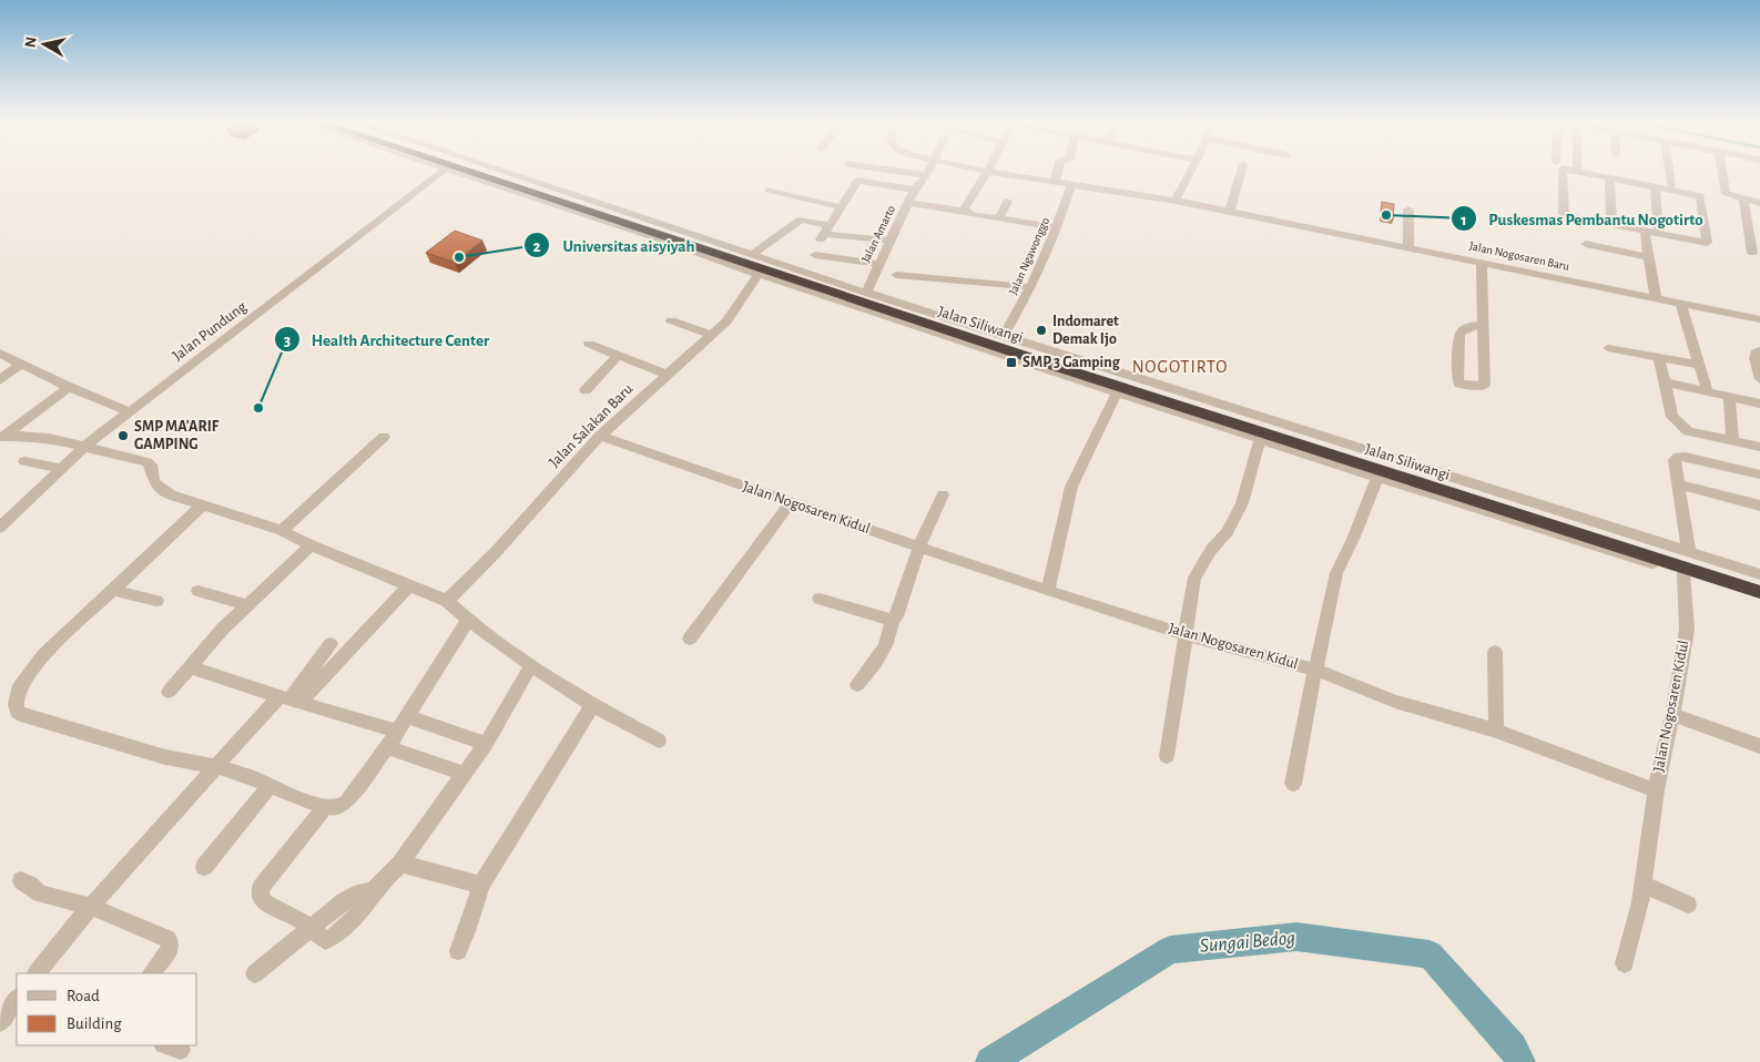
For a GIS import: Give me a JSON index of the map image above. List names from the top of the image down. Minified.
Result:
{"streets":{"highway":["Jalan Siliwangi"],"street":["Jalan Amarto","Jalan Ngawonggo","Jalan Nogosaren Baru","Jalan Pundung","Jalan Salakan Baru","Jalan Nogosaren Kidul"]},"crossings":[["Jalan Ngawonggo","Jalan Nogosaren Baru"],["Jalan Salakan Baru","Jalan Nogosaren Kidul"]],"districts":["NOGOTIRTO"],"water":["Sungai Bedog"],"places":{"other":["Puskesmas Pembantu Nogotirto","Universitas aisyiyah","Indomaret Demak Ijo","Health Architecture Center","SMP MA'ARIF GAMPING"],"transit":["SMP 3 Gamping"]},"legend":["Road","Building"],"north":"left"}
